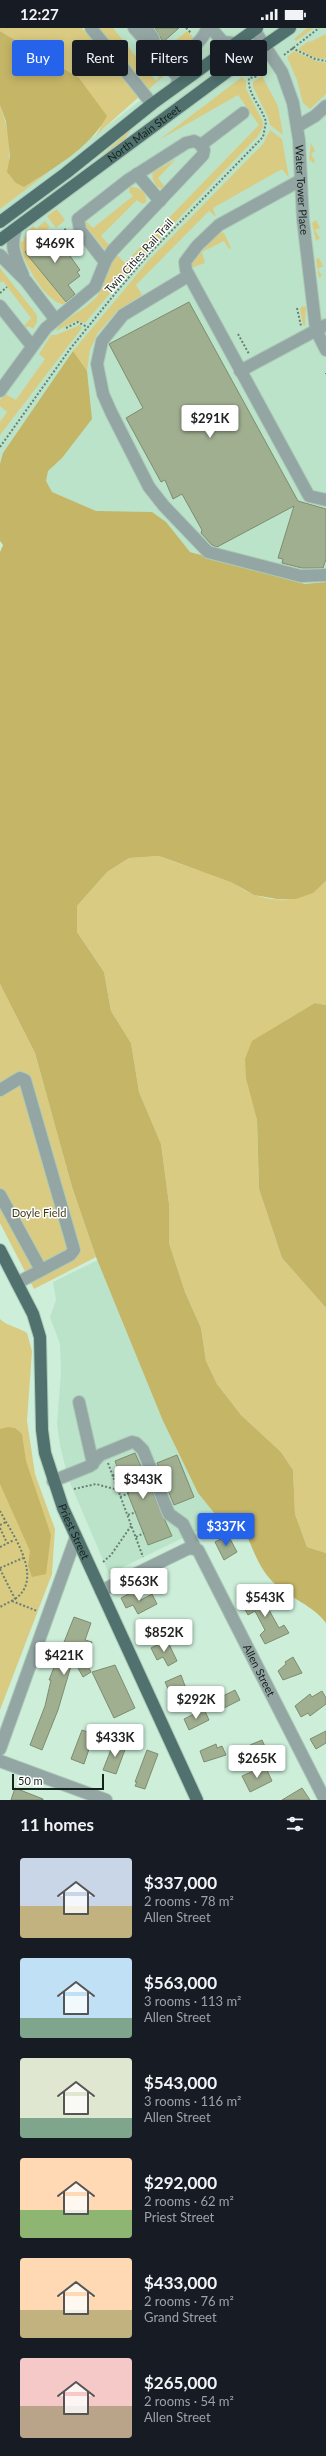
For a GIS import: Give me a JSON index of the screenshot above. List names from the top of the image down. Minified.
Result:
{"streets":{"main road":["North Main Street","Priest Street"],"street":["Water Tower Place","Allen Street"],"path":["Twin Cities Rail Trail"]},"crossings":[["North Main Street","Water Tower Place"]],"parks":["Doyle Field"],"scale_bar":"50 m","page":{"status":"12:27","chip":["Buy","Rent","Filters","New"],"price":["$469K","$291K","$343K","$337K","$563K","$543K","$852K","$421K","$292K","$433K","$265K"],"scale":"50 m","heading":"11 homes","list":[{"name":"$337,000","note":"2 rooms · 78 m² · Allen Street"},{"name":"$563,000","note":"3 rooms · 113 m² · Allen Street"},{"name":"$543,000","note":"3 rooms · 116 m² · Allen Street"},{"name":"$292,000","note":"2 rooms · 62 m² · Priest Street"},{"name":"$433,000","note":"2 rooms · 76 m² · Grand Street"},{"name":"$265,000","note":"2 rooms · 54 m² · Allen Street"}]}}
